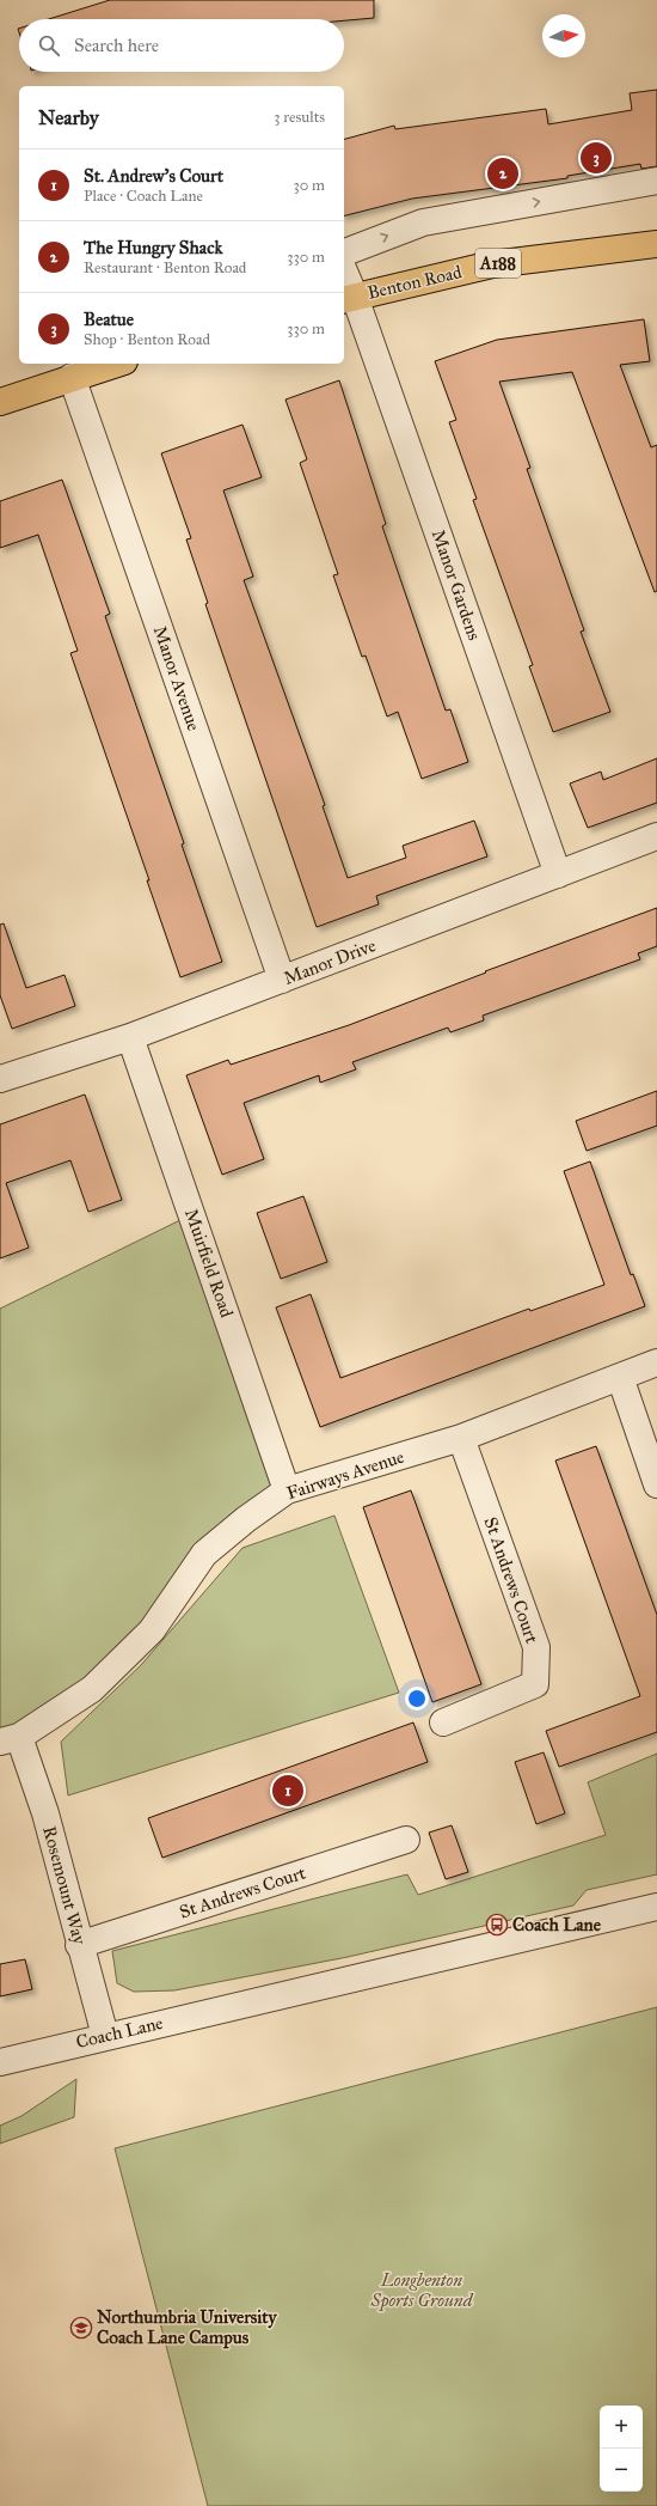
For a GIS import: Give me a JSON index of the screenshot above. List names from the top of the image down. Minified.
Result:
{"streets":{"main road":["A188","Benton Road"],"street":["Manor Gardens","Manor Avenue","Manor Drive","Muirfield Road","Fairways Avenue","St Andrews Court","Rosemount Way","Coach Lane"]},"crossings":[["Benton Road","Manor Gardens"],["Manor Gardens","Manor Drive"],["Manor Avenue","Manor Drive"],["Manor Drive","Muirfield Road"],["Muirfield Road","Fairways Avenue"],["Fairways Avenue","St Andrews Court"],["Fairways Avenue","Rosemount Way"],["St Andrews Court","Rosemount Way"],["Rosemount Way","Coach Lane"]],"parks":["Longbenton Sports Ground"],"places":{"bus stop":["Coach Lane"],"school or university":["Northumbria University Coach Lane Campus"]},"north":"right","page":{"search":"Search here","heading":["Nearby","3 results"],"pins":["3","2","1"],"list":[{"mark":"1","name":"St. Andrew’s Court","note":"Place · Coach Lane","value":"30 m"},{"mark":"2","name":"The Hungry Shack","note":"Restaurant · Benton Road","value":"330 m"},{"mark":"3","name":"Beatue","note":"Shop · Benton Road","value":"330 m"}],"map_buttons":["+","−"]}}
